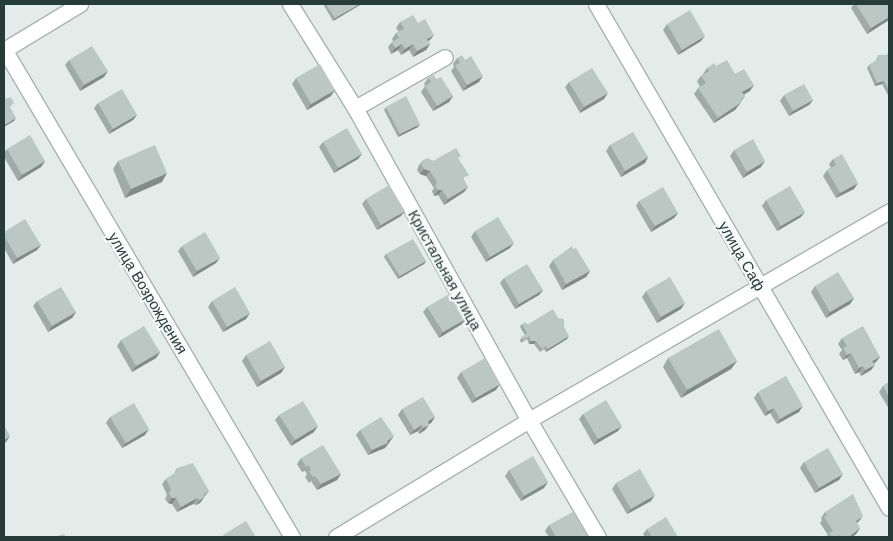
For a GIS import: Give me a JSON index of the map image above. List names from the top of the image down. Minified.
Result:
{"streets":{"street":["улица Саф","Кристальная улица","улица Возрождения"]}}
